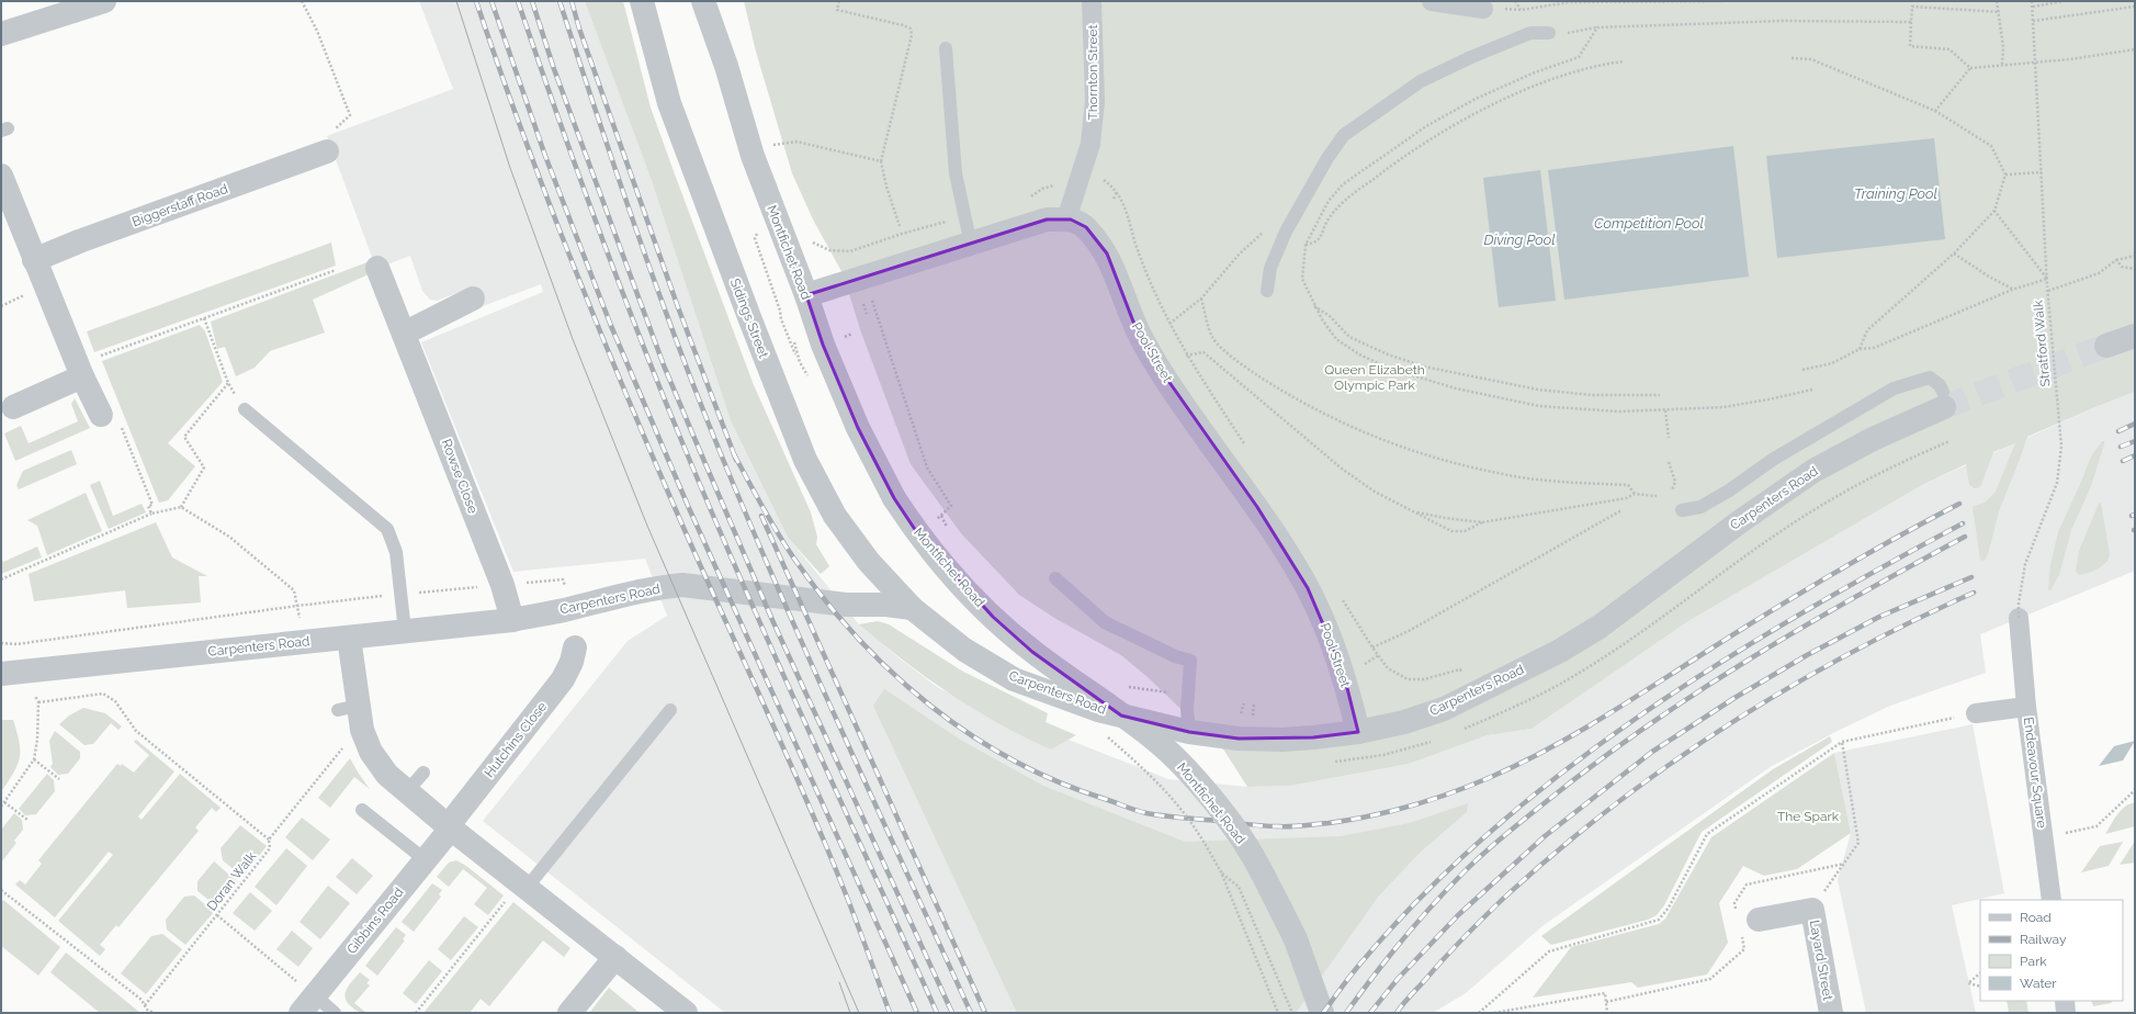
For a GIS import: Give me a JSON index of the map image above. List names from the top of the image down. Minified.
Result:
{"streets":{"street":["Thornton Street","Biggerstaff Road","Montfichet Road","Sidings Street","Pool Street","Rowse Close","Carpenters Road","Hutchins Close","Endeavour Square","Gibbins Road","Layard Street"],"path":["Stratford Walk","Doran Walk"]},"crossings":[["Thornton Street","Pool Street"],["Montfichet Road","Pool Street"],["Sidings Street","Carpenters Road"],["Stratford Walk","Endeavour Square"],["Pool Street","Carpenters Road"],["Rowse Close","Carpenters Road"],["Hutchins Close","Gibbins Road"]],"water":["Training Pool","Competition Pool","Diving Pool"],"parks":["Queen Elizabeth Olympic Park","The Spark"],"legend":["Road","Railway","Park","Water"]}
